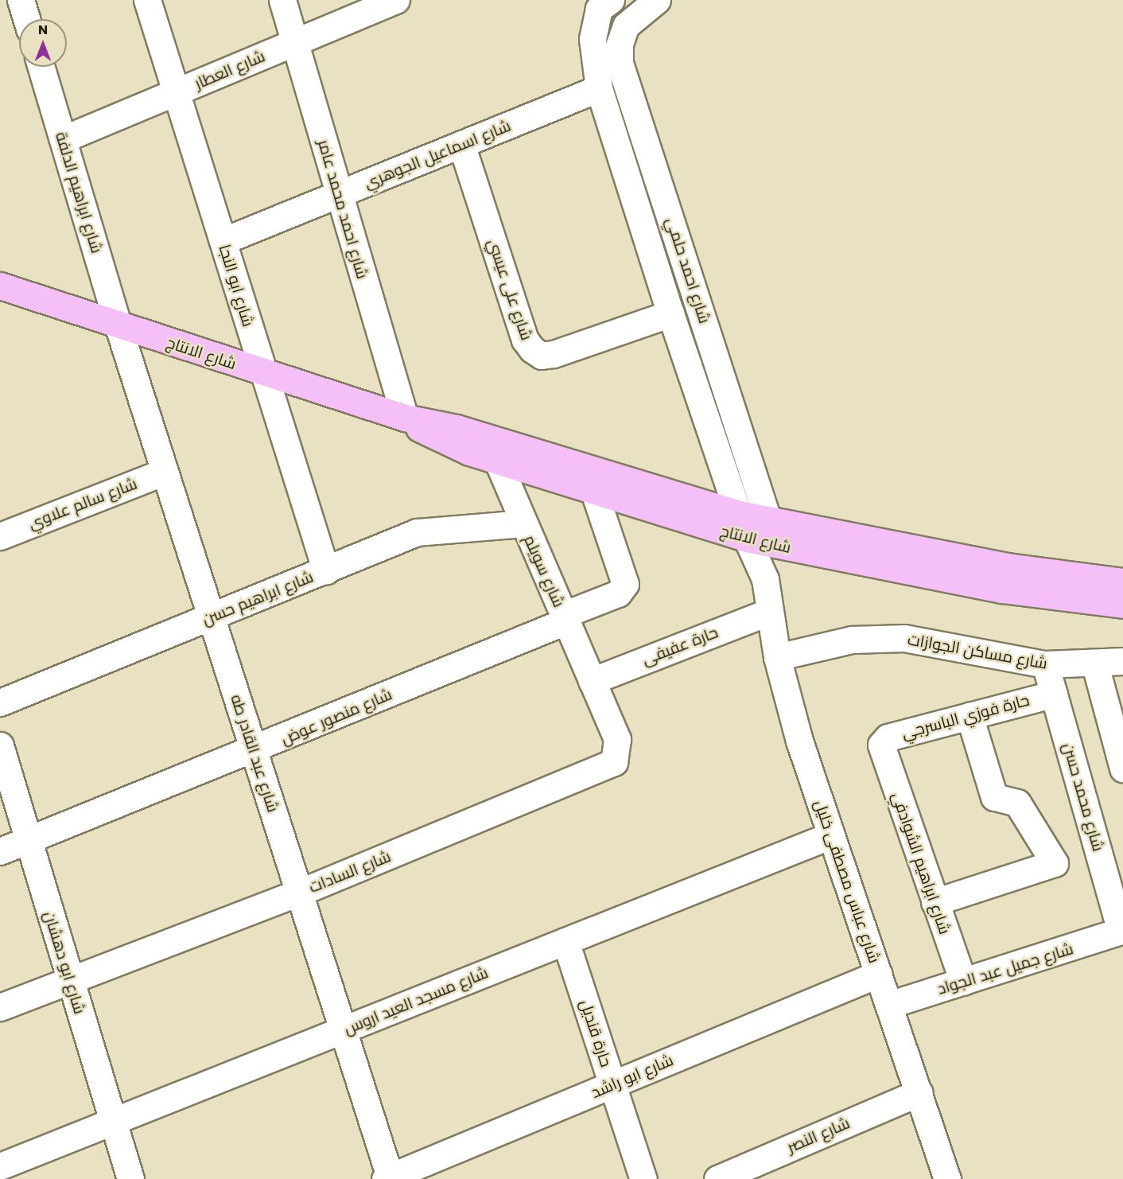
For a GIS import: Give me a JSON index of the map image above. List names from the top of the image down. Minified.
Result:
{"streets":{"main road":["شارع الانتاج"],"street":["شارع العطار","شارع اسماعيل الجوهري","شارع ابراهيم الدلفة","شارع احمد محمد عامر","شارع احمد حلمي","شارع ابو النجا","شارع على عيسي","شارع سالم علاوي","شارع سويلم","شارع ابراهيم حسن","حارة عفيفى","شارع مساكن الجوازات","شارع منصور عوض","حارة فوزي الباسرجي","شارع عبد القادر طه","شارع محمد حسن","شارع ابراهيم الشوادفي","شارع السادات","شارع عباس مصطفى خليل","شارع ابو دهشان","شارع جميل عبد الجواد","شارع مسجد العيد اروس","حارة قنديل","شارع ابو راشد","شارع النصر"]},"crossings":[["شارع العطار","شارع ابراهيم الدلفة"],["شارع العطار","شارع احمد محمد عامر"],["شارع العطار","شارع ابو النجا"],["شارع اسماعيل الجوهري","شارع احمد محمد عامر"],["شارع اسماعيل الجوهري","شارع احمد حلمي"],["شارع اسماعيل الجوهري","شارع ابو النجا"],["شارع اسماعيل الجوهري","شارع على عيسي"],["شارع ابراهيم الدلفة","شارع الانتاج"],["شارع ابراهيم الدلفة","شارع عبد القادر طه"],["شارع احمد محمد عامر","شارع الانتاج"],["شارع احمد حلمي","شارع على عيسي"],["شارع احمد حلمي","شارع الانتاج"],["شارع احمد حلمي","شارع عباس مصطفى خليل"],["شارع ابو النجا","شارع الانتاج"],["شارع ابو النجا","شارع ابراهيم حسن"],["شارع الانتاج","شارع سويلم"],["شارع الانتاج","شارع منصور عوض"],["شارع الانتاج","شارع عبد القادر طه"],["شارع الانتاج","شارع عباس مصطفى خليل"],["شارع سالم علاوي","شارع عبد القادر طه"],["شارع سويلم","شارع ابراهيم حسن"],["شارع سويلم","حارة عفيفى"],["شارع سويلم","شارع منصور عوض"],["شارع سويلم","شارع السادات"],["شارع ابراهيم حسن","شارع عبد القادر طه"],["حارة عفيفى","شارع السادات"],["حارة عفيفى","شارع عباس مصطفى خليل"],["شارع مساكن الجوازات","شارع محمد حسن"],["شارع مساكن الجوازات","شارع عباس مصطفى خليل"],["شارع منصور عوض","شارع عبد القادر طه"],["شارع منصور عوض","شارع ابو دهشان"],["حارة فوزي الباسرجي","شارع محمد حسن"],["حارة فوزي الباسرجي","شارع ابراهيم الشوادفي"],["شارع عبد القادر طه","شارع السادات"],["شارع عبد القادر طه","شارع مسجد العيد اروس"],["شارع عبد القادر طه","شارع ابو راشد"],["شارع محمد حسن","شارع جميل عبد الجواد"],["شارع ابراهيم الشوادفي","شارع جميل عبد الجواد"],["شارع السادات","شارع ابو دهشان"],["شارع عباس مصطفى خليل","شارع جميل عبد الجواد"],["شارع عباس مصطفى خليل","شارع مسجد العيد اروس"],["شارع عباس مصطفى خليل","شارع ابو راشد"],["شارع عباس مصطفى خليل","شارع النصر"],["شارع ابو دهشان","شارع مسجد العيد اروس"],["شارع مسجد العيد اروس","حارة قنديل"],["حارة قنديل","شارع ابو راشد"]],"north":"top"}
